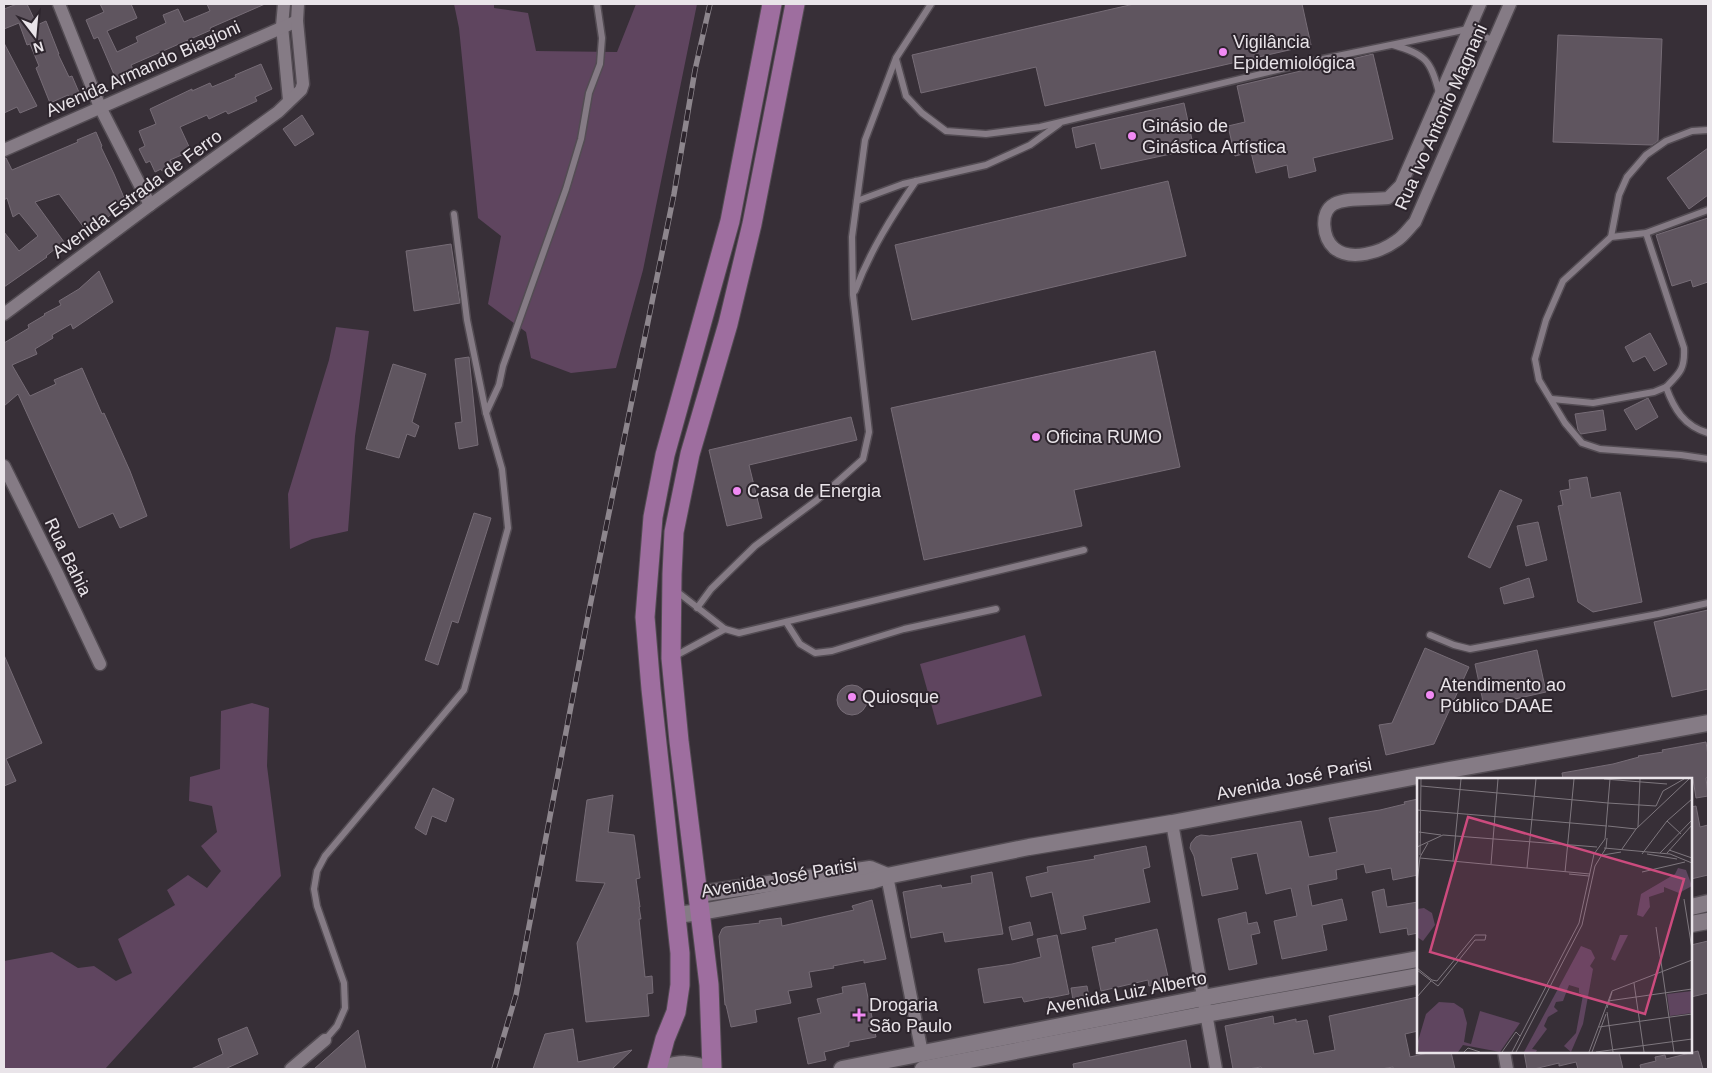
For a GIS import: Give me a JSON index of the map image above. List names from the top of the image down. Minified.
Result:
{"streets":{"main road":["Avenida José Parisi","Avenida Luiz Alberto"],"street":["Avenida Armando Biagioni","Rua Ivo Antonio Magnani","Avenida Estrada de Ferro","Rua Bahia"]},"crossings":[["Avenida Armando Biagioni","Avenida Estrada de Ferro"]],"places":{"other":["Vigilância Epidemiológica","Ginásio de Ginástica Artística","Oficina RUMO","Casa de Energia","Atendimento ao Público DAAE","Quiosque"],"health":["Drogaria São Paulo"]},"north":"bottom"}
